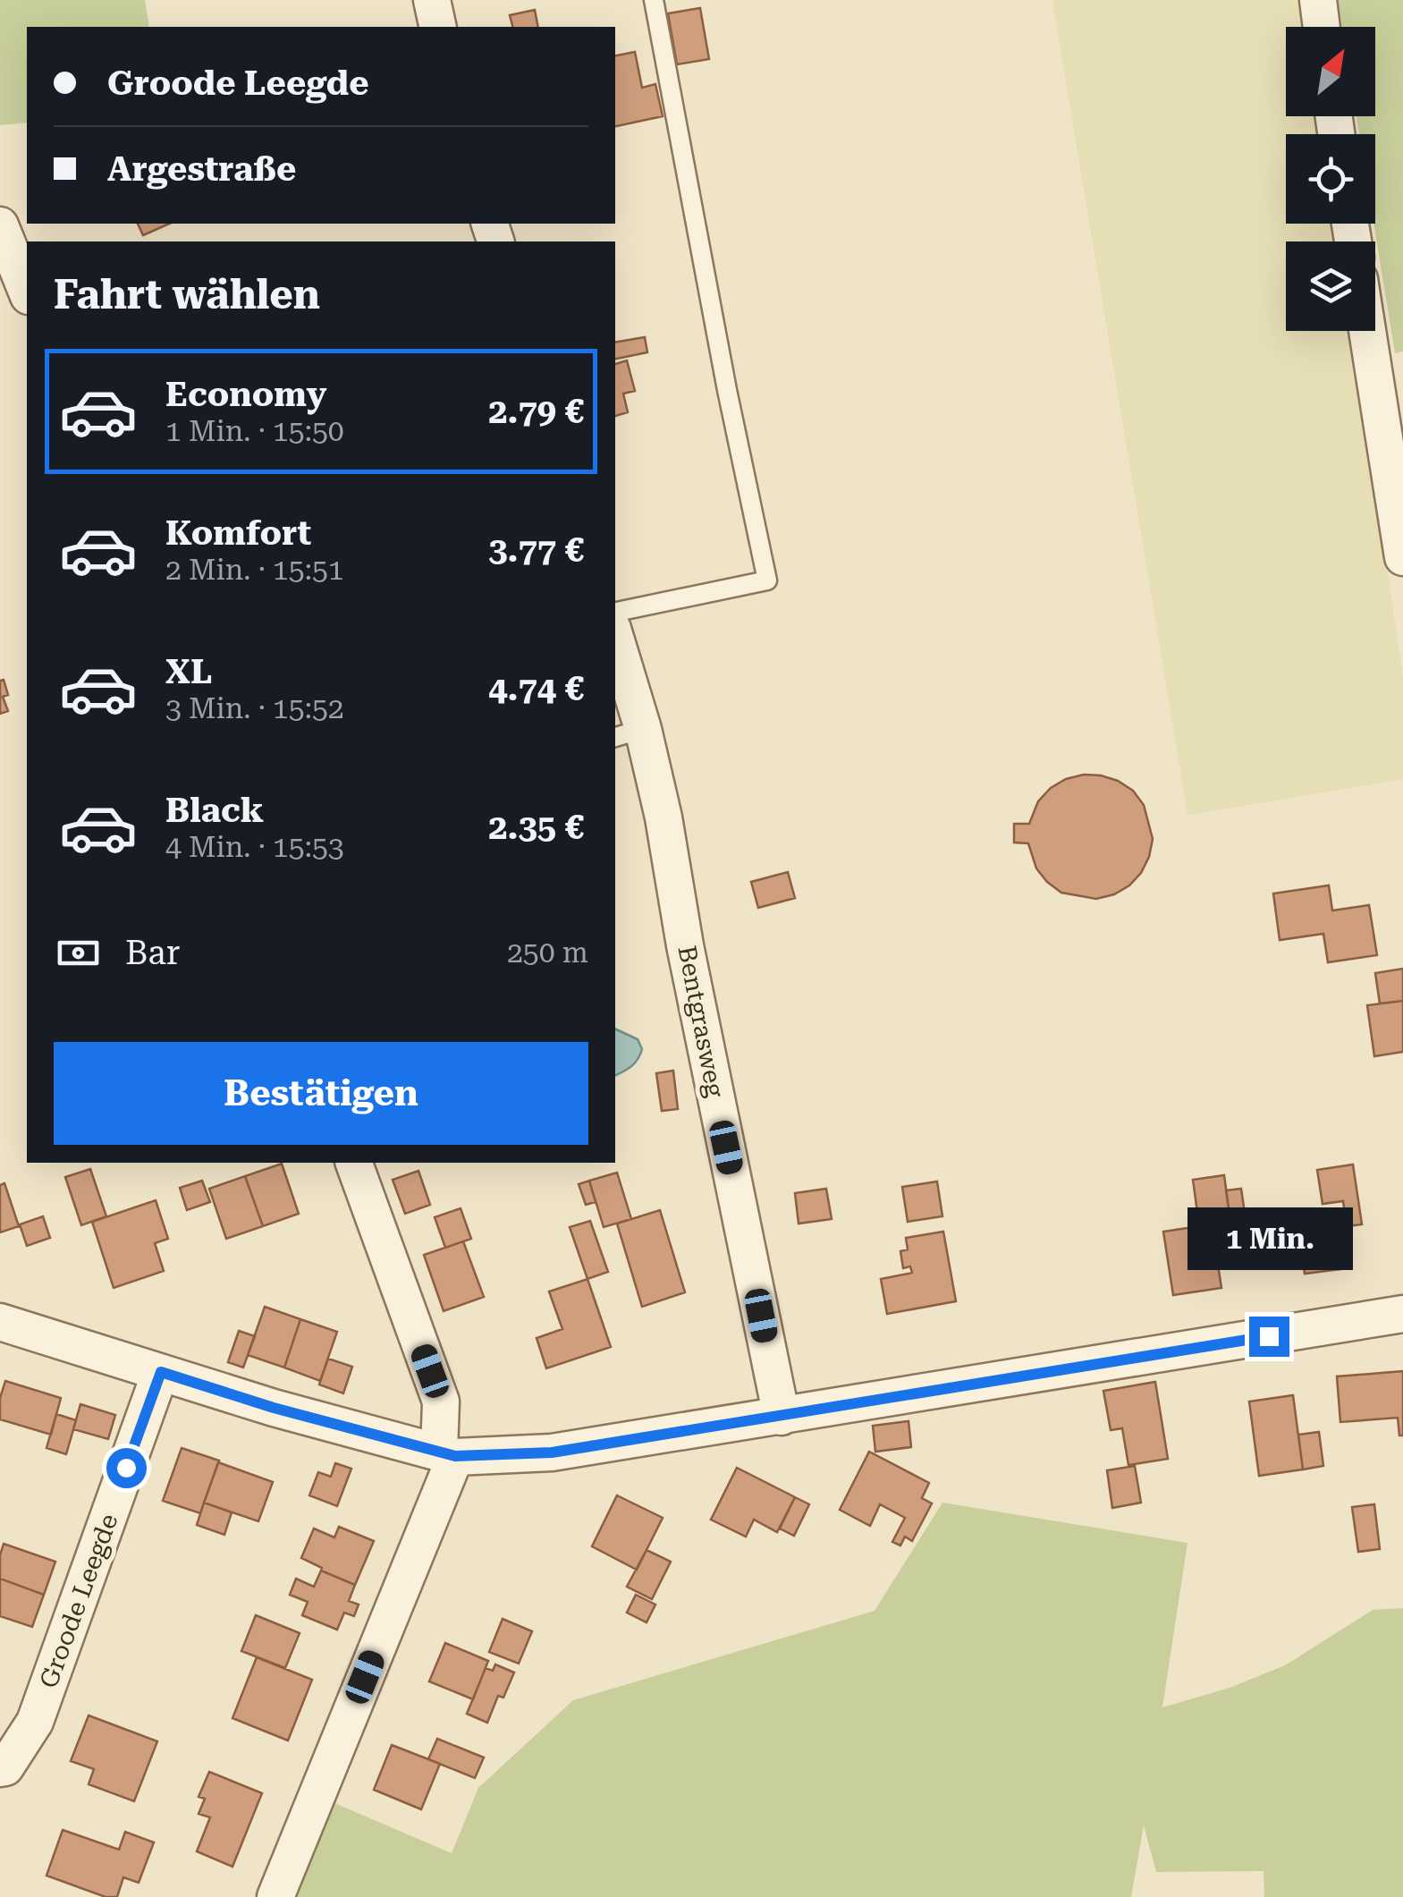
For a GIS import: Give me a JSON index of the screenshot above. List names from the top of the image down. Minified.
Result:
{"streets":{"street":["Bentgrasweg","Groode Leegde"]},"north":"top right","page":{"banner":["Groode Leegde","Argestraße"],"heading":"Fahrt wählen","list":[{"name":"Economy","note":"1 Min. · 15:50","value":"2.79 €"},{"name":"Komfort","note":"2 Min. · 15:51","value":"3.77 €"},{"name":"XL","note":"3 Min. · 15:52","value":"4.74 €"},{"name":"Black","note":"4 Min. · 15:53","value":"2.35 €"}],"pay":["Bar","250 m"],"buttons":"Bestätigen","bubble":"1 Min."}}
